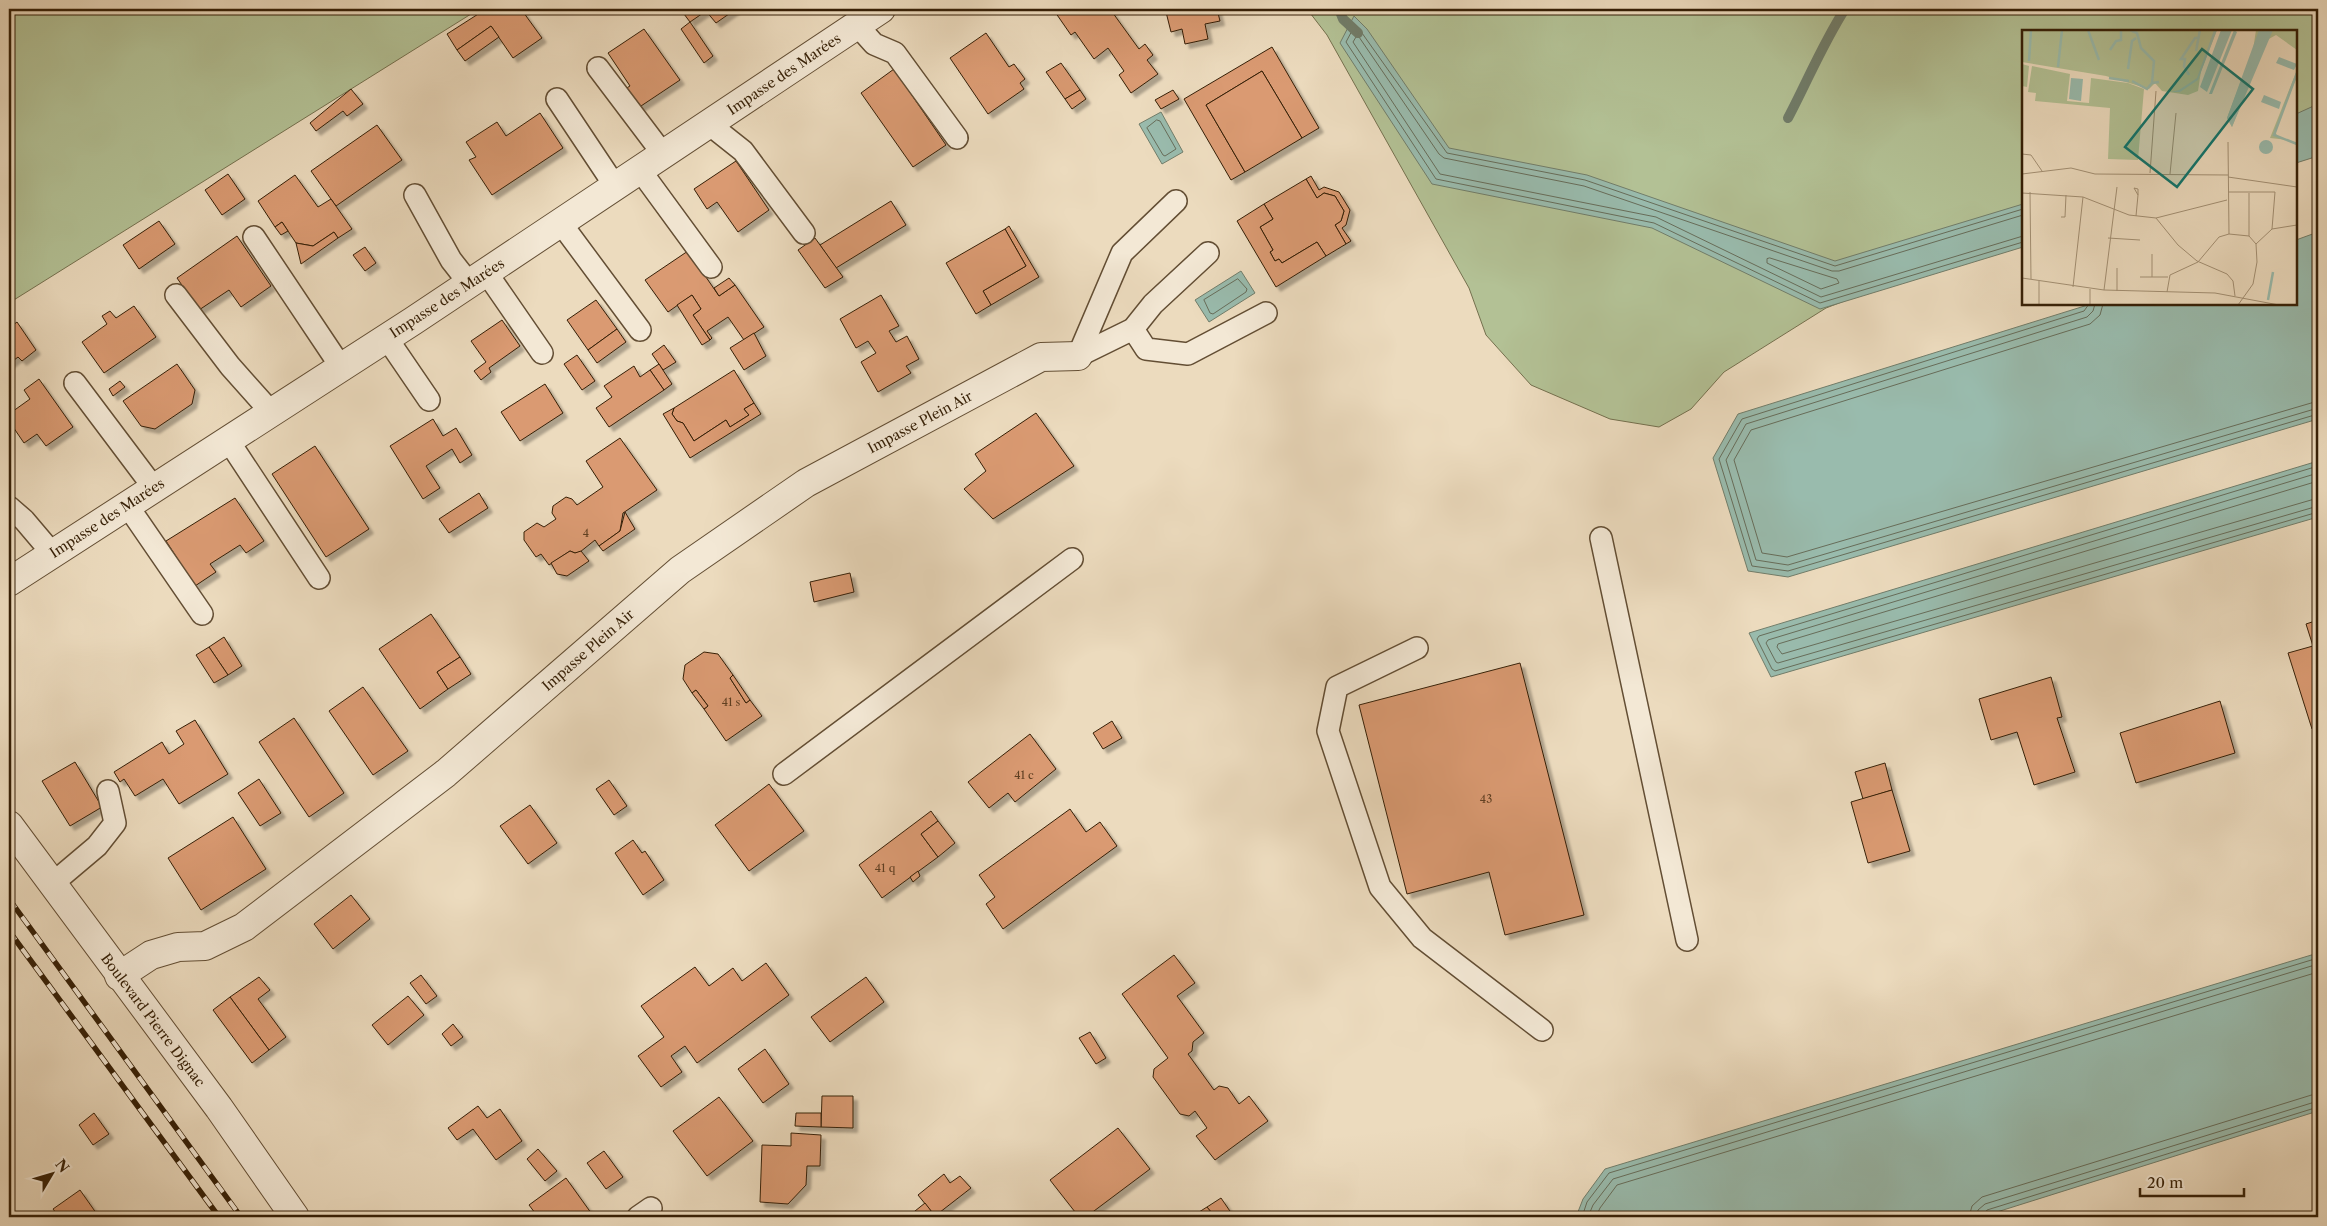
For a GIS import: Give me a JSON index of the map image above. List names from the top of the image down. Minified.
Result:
{"streets":{"street":["Impasse des Marées","Impasse Plein Air","Boulevard Pierre Dignac"]},"crossings":[["Impasse Plein Air","Boulevard Pierre Dignac"]],"house_numbers":["4","41 s","41 c","43","41 q"],"scale_bar":"20 m","north":"top right"}
